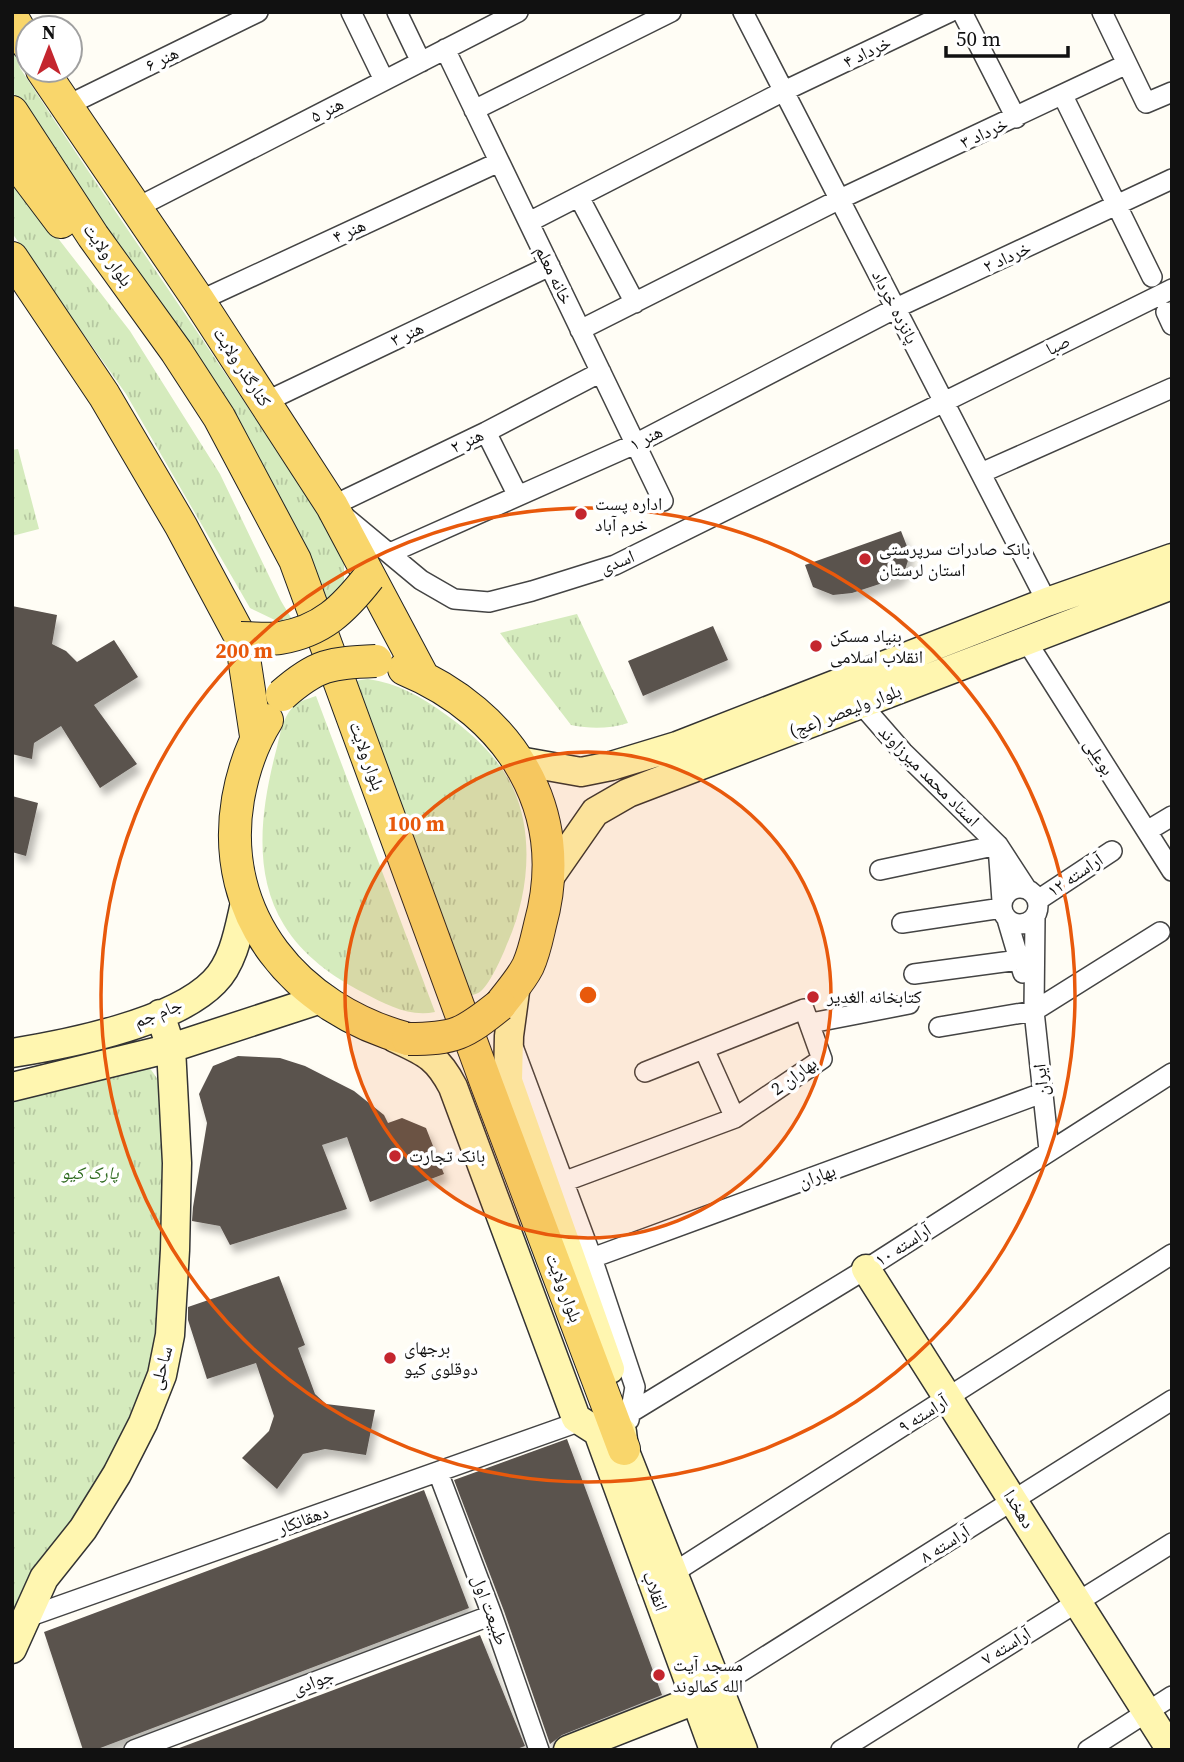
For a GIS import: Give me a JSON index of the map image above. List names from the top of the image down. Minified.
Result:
{"streets":{"main road":["بلوار ولایت","کنارگذر ولایت","بلوار ولیعصر (عج)","جام جم","ساحلی","دهخدا","انقلاب"],"street":["خرداد ۴","هنر ۶","هنر ۵","خرداد ۳","هنر ۴","خرداد ۲","خانه معلم","پانزده خرداد","هنر ۳","صبا","هنر ۱","هنر ۲","اسدی","بوعلی","استاد محمد میرزاوند","۱۲ آراسته","بهاران 2","ایران","بهاران","آراسته ۱۰","آراسته ۹","دهقانکار","آراسته ۸","طبیعت اول","آراسته ۷","جوادی"]},"crossings":[["خرداد ۴","خانه معلم"],["خرداد ۴","پانزده خرداد"],["هنر ۶","کنارگذر ولایت"],["هنر ۵","خانه معلم"],["هنر ۵","کنارگذر ولایت"],["خرداد ۳","پانزده خرداد"],["هنر ۴","خانه معلم"],["هنر ۴","کنارگذر ولایت"],["بلوار ولایت","دهقانکار"],["بلوار ولایت","انقلاب"],["خرداد ۲","پانزده خرداد"],["خرداد ۲","هنر ۱"],["خانه معلم","هنر ۳"],["خانه معلم","هنر ۱"],["خانه معلم","هنر ۲"],["پانزده خرداد","صبا"],["پانزده خرداد","هنر ۱"],["پانزده خرداد","اسدی"],["پانزده خرداد","بلوار ولیعصر (عج)"],["هنر ۳","کنارگذر ولایت"],["صبا","اسدی"],["کنارگذر ولایت","هنر ۲"],["کنارگذر ولایت","اسدی"],["هنر ۱","اسدی"],["هنر ۲","اسدی"],["بلوار ولیعصر (عج)","بوعلی"],["بلوار ولیعصر (عج)","استاد محمد میرزاوند"],["استاد محمد میرزاوند","ایران"],["۱۲ آراسته","ایران"],["جام جم","ساحلی"],["ایران","بهاران"],["ایران","آراسته ۱۰"],["آراسته ۱۰","دهخدا"],["ساحلی","دهقانکار"],["آراسته ۹","دهخدا"],["آراسته ۹","انقلاب"],["دهخدا","آراسته ۸"],["دهخدا","آراسته ۷"],["دهقانکار","انقلاب"],["دهقانکار","طبیعت اول"],["آراسته ۸","انقلاب"],["طبیعت اول","جوادی"]],"parks":["پارک کیو"],"places":["اداره پست خرم آباد","بانک صادرات سرپرستی استان لرستان","بنیاد مسکن انقلاب اسلامی","کتابخانه الغدیر","بانک تجارت","برجهای دوقلوی کیو","مسجد آیت الله کمالوند"],"scale_bar":"50 m","north":"top","rings":["200 m","100 m"]}
